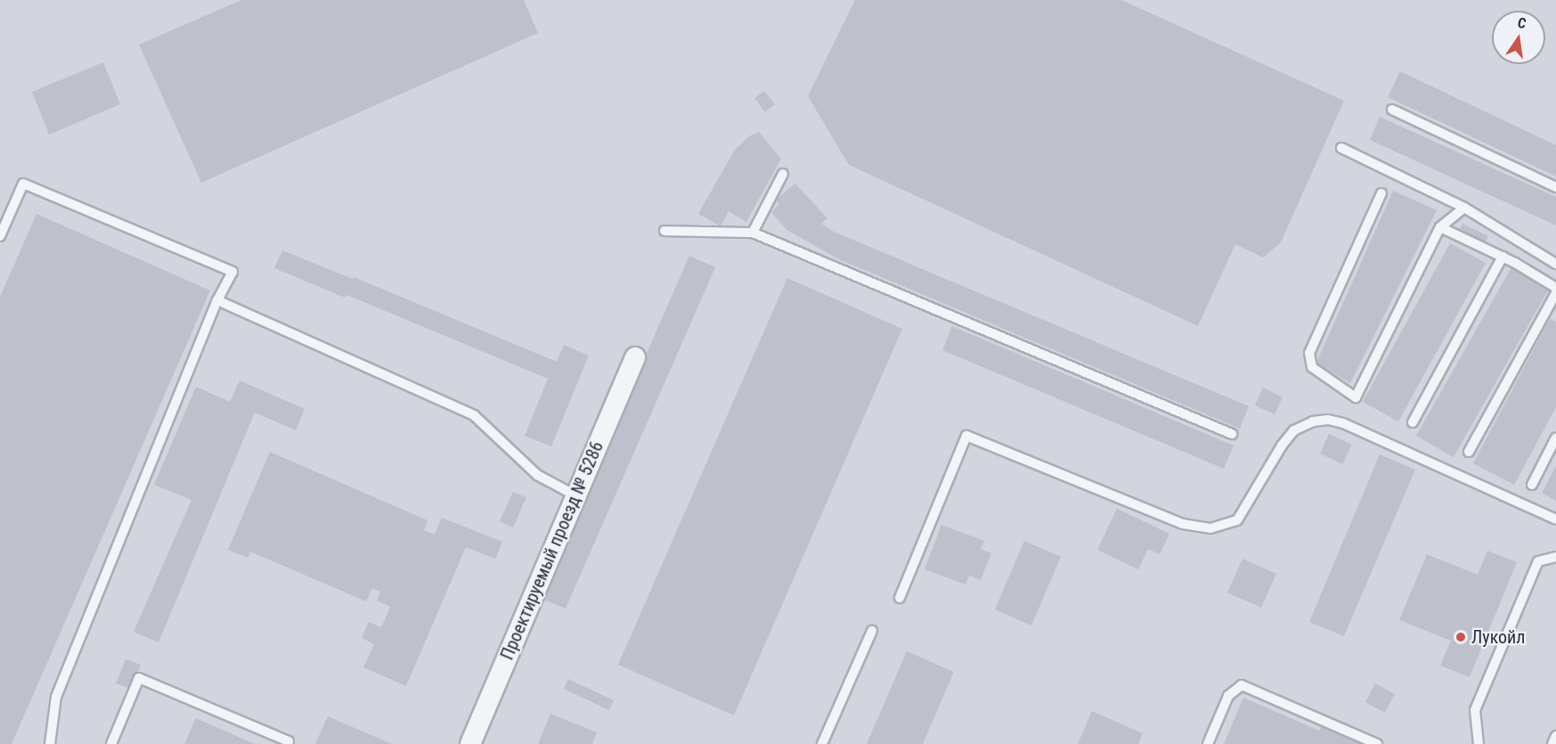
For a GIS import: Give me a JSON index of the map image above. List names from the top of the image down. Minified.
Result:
{"streets":{"street":["Проектируемый проезд № 5286"]},"places":["Лукойл"],"north":"top"}
